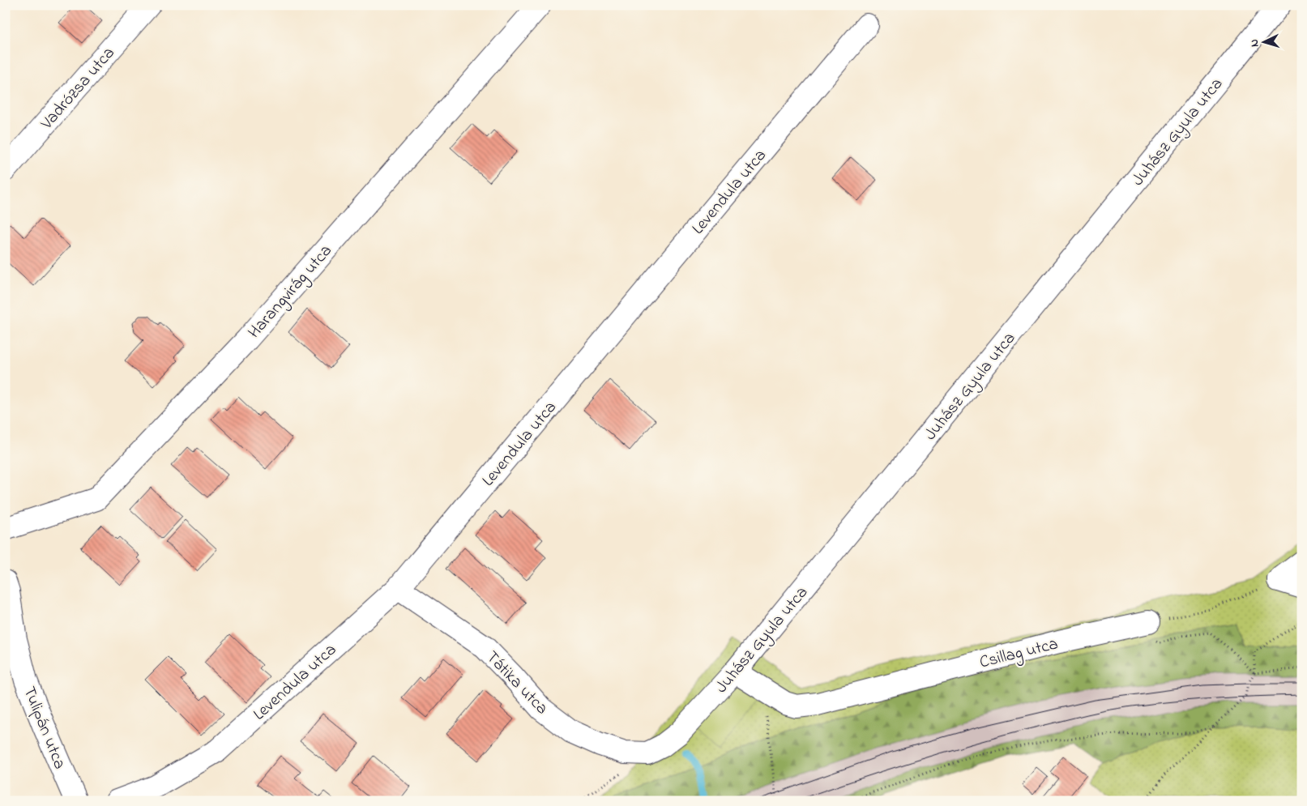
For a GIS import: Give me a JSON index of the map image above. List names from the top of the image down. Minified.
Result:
{"streets":{"street":["Vadrózsa utca","Juhász Gyula utca","Levendula utca","Harangvirág utca","Csillag utca","Tátika utca","Tulipán utca"]},"crossings":[["Juhász Gyula utca","Csillag utca"],["Juhász Gyula utca","Tátika utca"],["Levendula utca","Tátika utca"]],"north":"left"}
